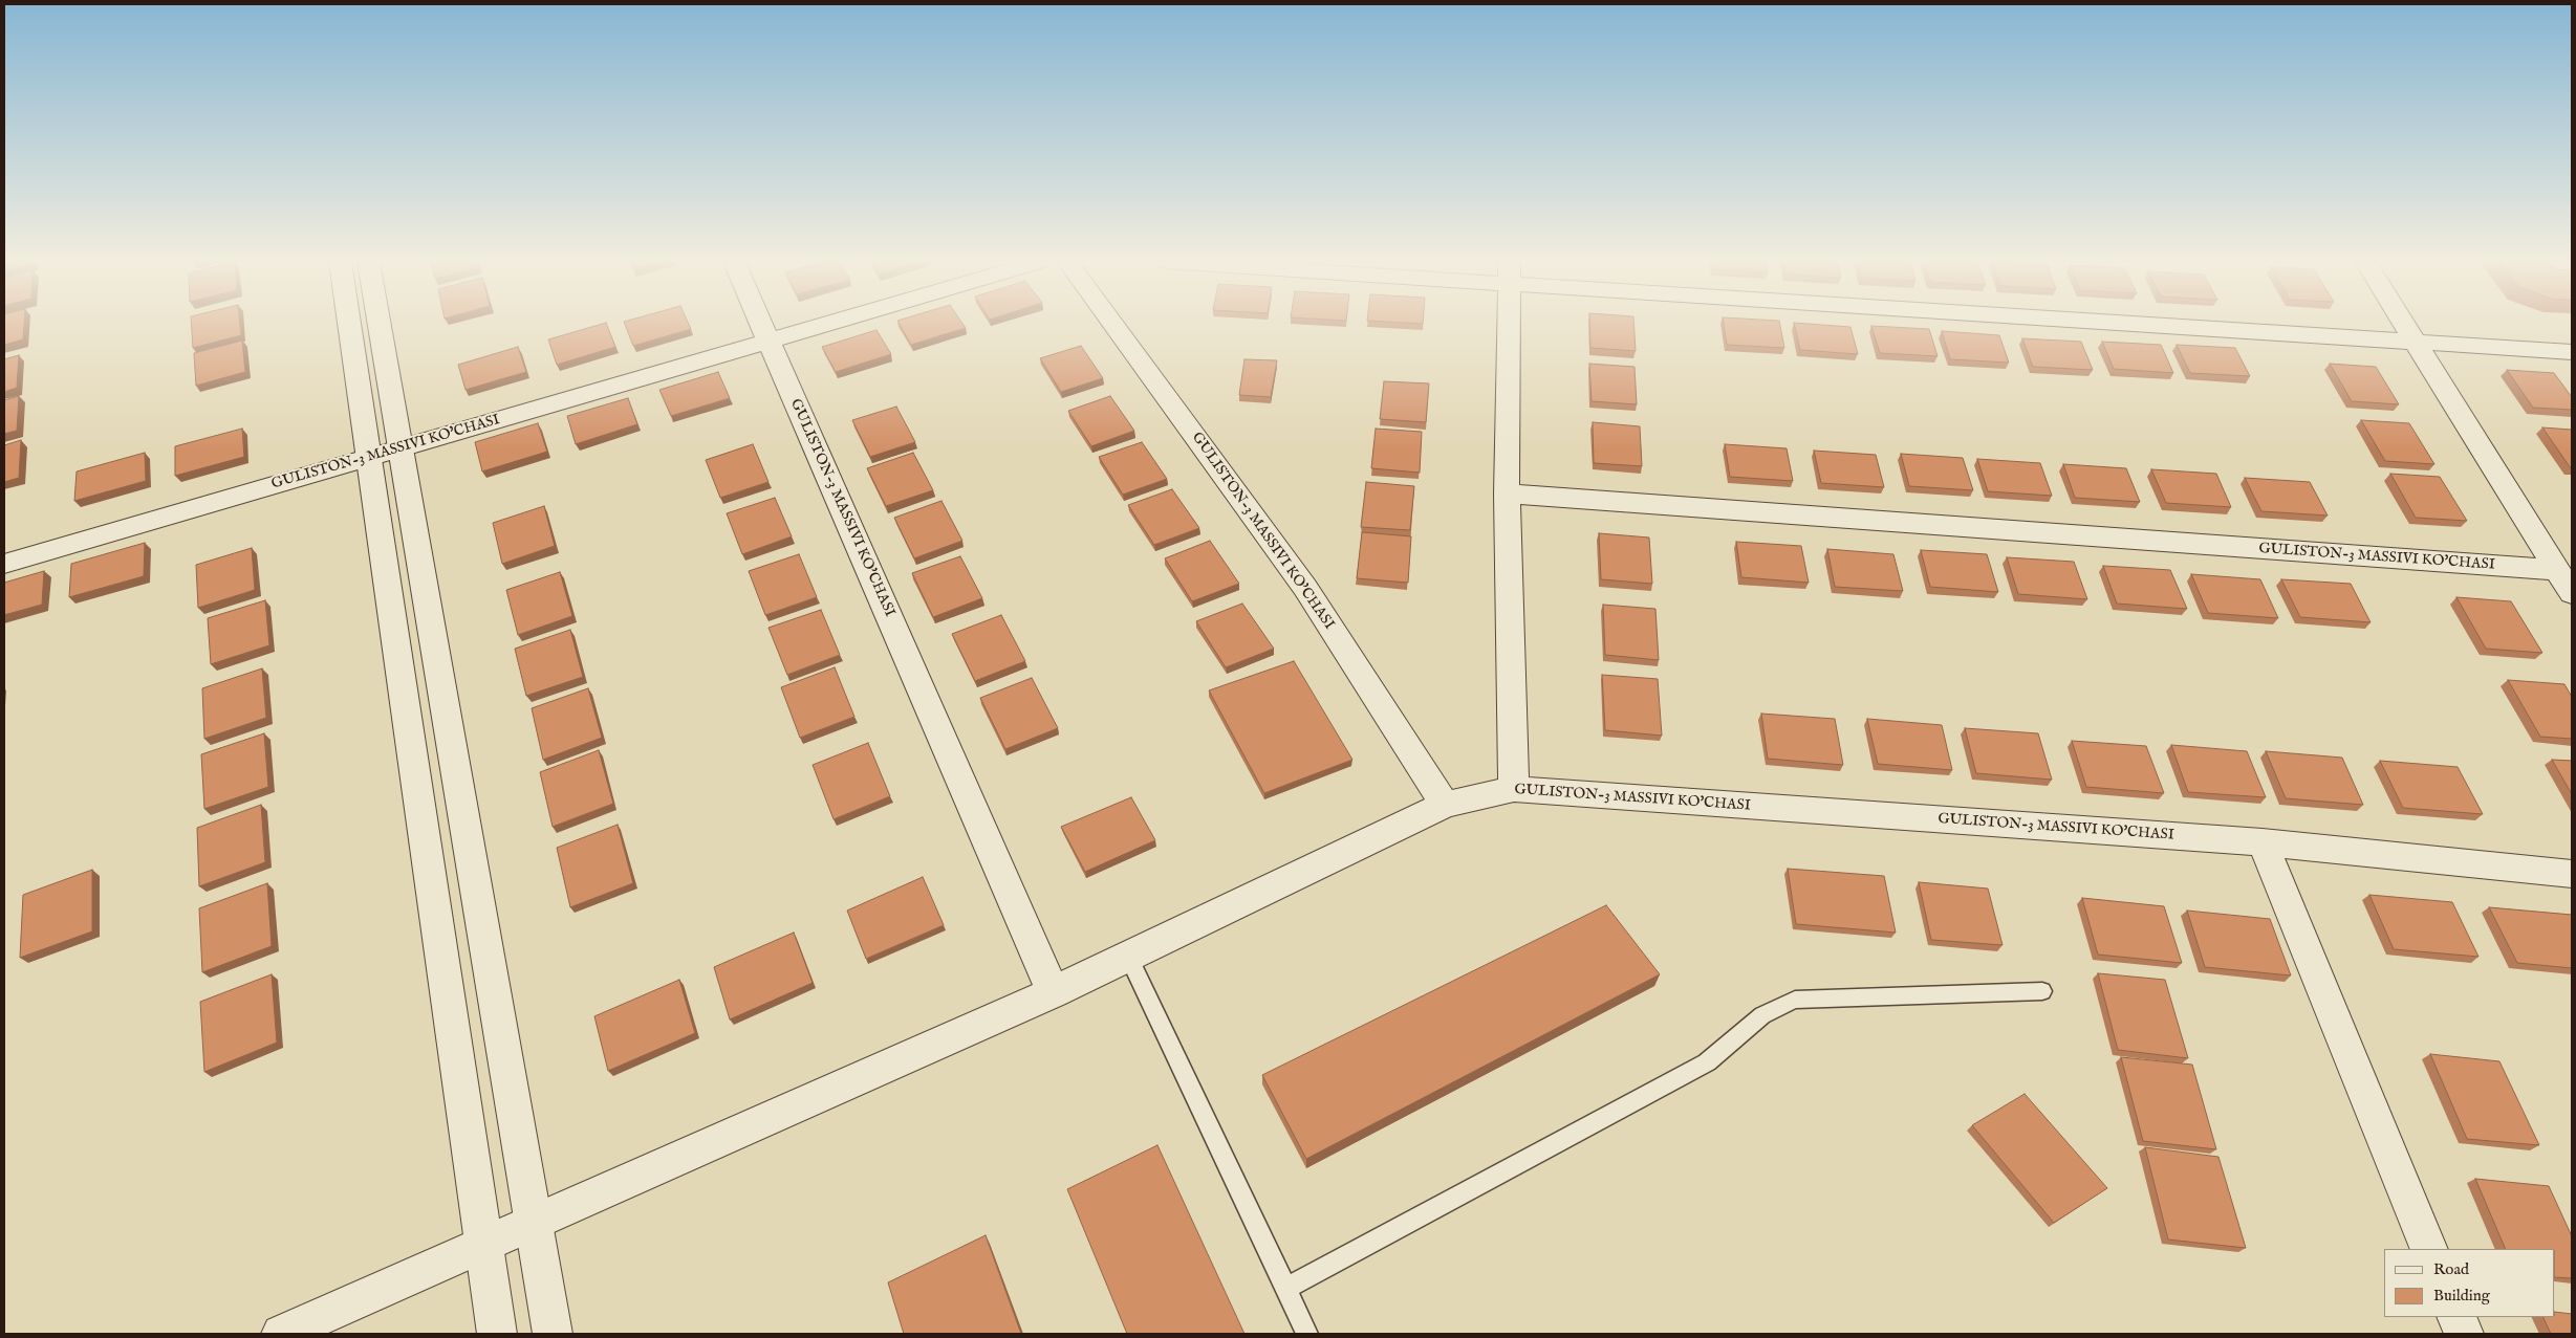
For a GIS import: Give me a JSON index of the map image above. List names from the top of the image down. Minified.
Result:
{"streets":{"street":["GULISTON-3 MASSIVI KO'CHASI"]},"legend":["Road","Building"]}
